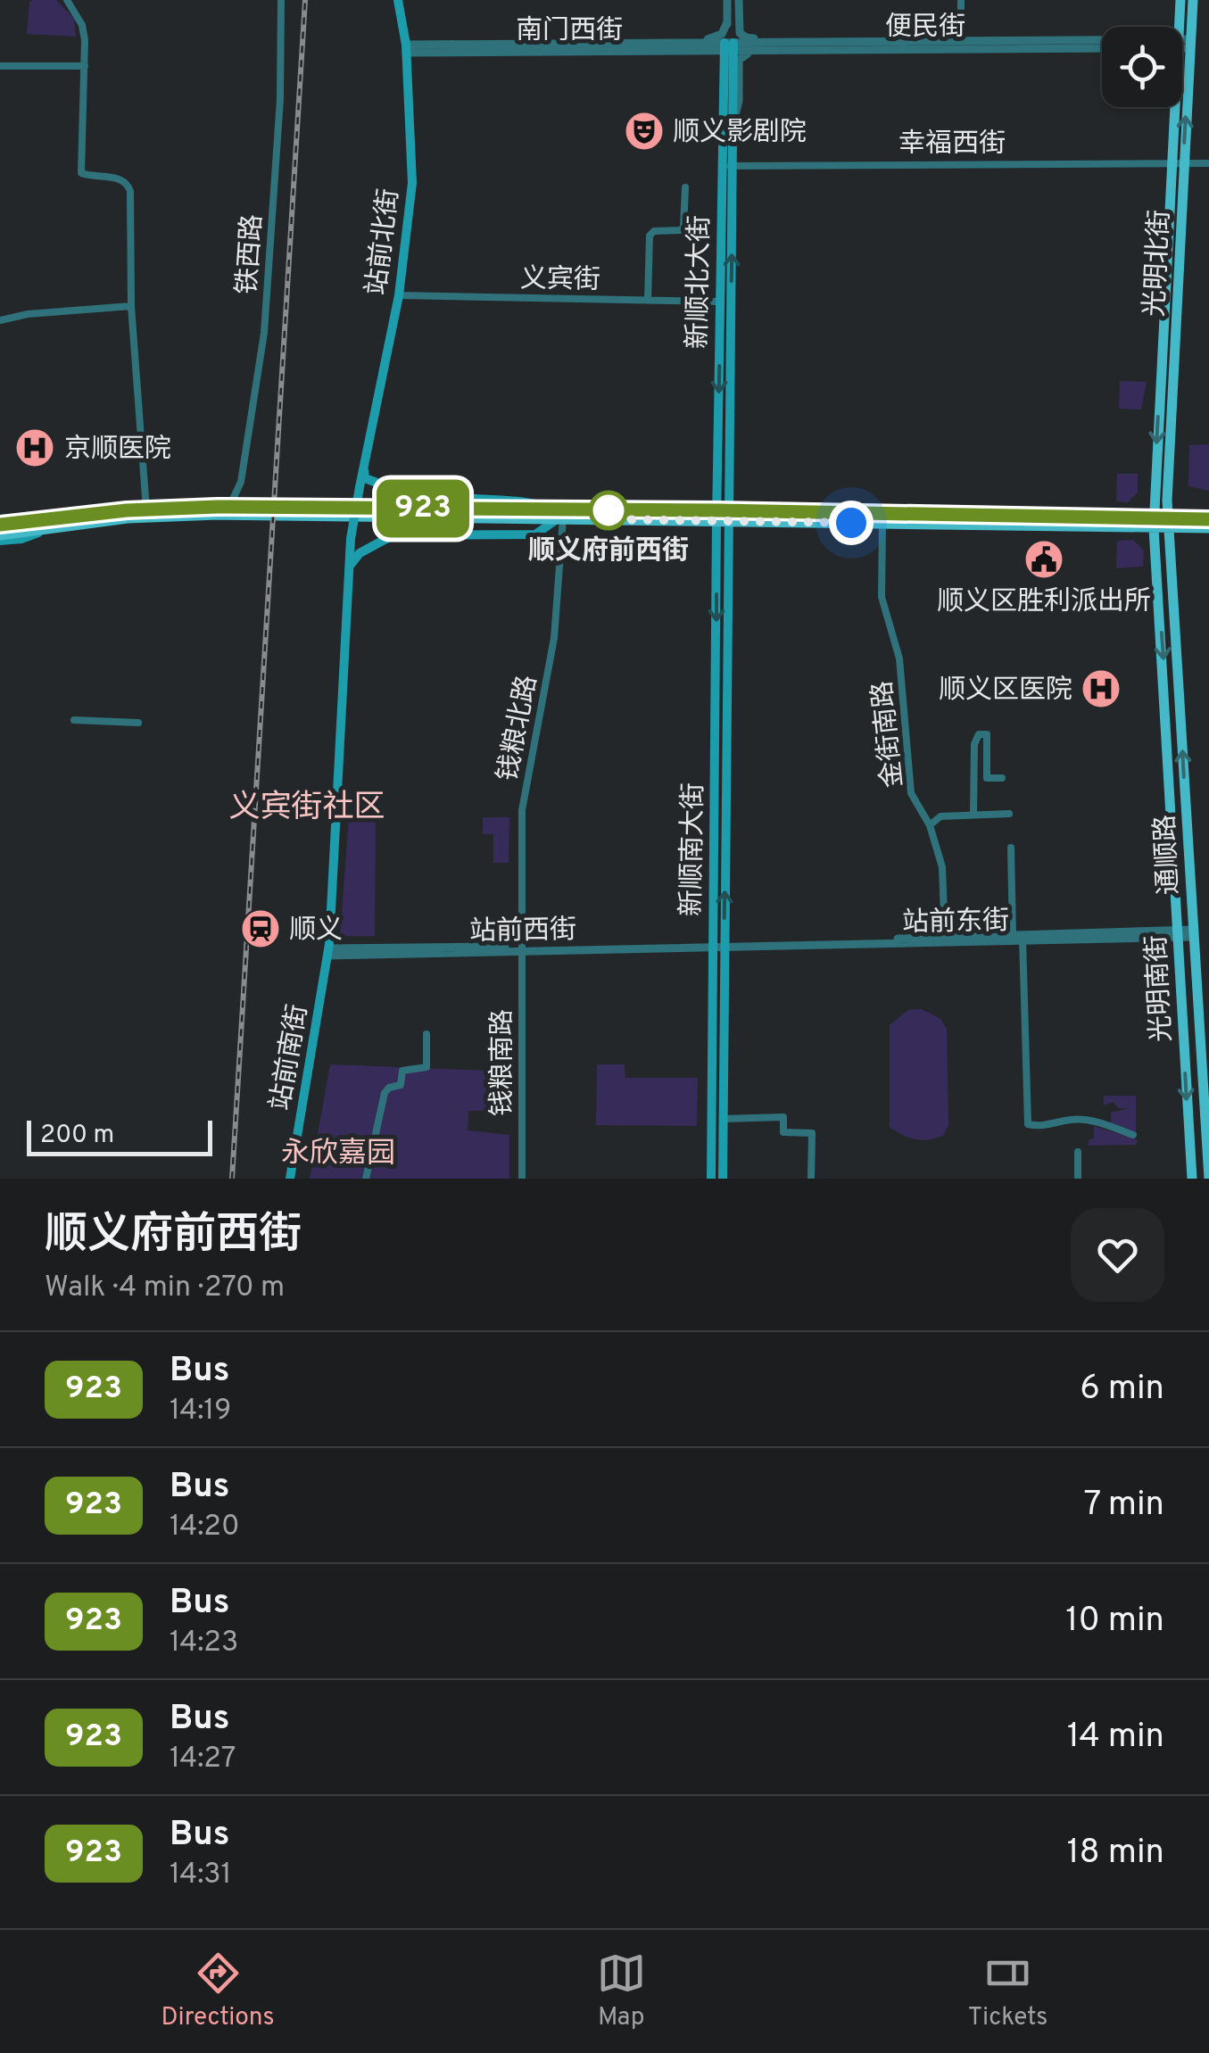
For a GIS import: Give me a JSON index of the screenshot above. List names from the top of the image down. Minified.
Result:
{"streets":{"main road":["站前北街","光明北街","新顺北大街","新顺南大街","通顺路","光明南街","站前南街"],"street":["便民街","南门西街","幸福西街","铁西路","义宾街","钱粮北路","金街南路","站前东街","站前西街","钱粮南路"]},"crossings":[["便民街","南门西街"],["便民街","新顺北大街"],["南门西街","站前北街"],["南门西街","新顺北大街"],["幸福西街","光明北街"],["幸福西街","新顺北大街"],["站前北街","义宾街"],["光明北街","通顺路"],["义宾街","新顺北大街"],["新顺北大街","新顺南大街"],["钱粮北路","站前西街"],["钱粮北路","钱粮南路"],["金街南路","站前东街"],["新顺南大街","站前东街"],["新顺南大街","站前西街"],["通顺路","站前东街"],["站前东街","站前西街"],["站前东街","光明南街"],["站前西街","站前南街"],["站前西街","钱粮南路"]],"one_way":["通顺路","光明南街"],"districts":["义宾街社区","永欣嘉园"],"places":{"theatre":["顺义影剧院"],"hospital":["京顺医院","顺义区医院"],"other":["顺义府前西街"],"public building":["顺义区胜利派出所"],"station":["顺义"]},"lines":["bus line 923"],"scale_bar":"200 m","page":{"on_map":"923","scale":"200 m","heading":["顺义府前西街","Walk · 4 min · 270 m"],"list":[{"mark":"923","name":"Bus","note":"14:19","value":"6 min"},{"mark":"923","name":"Bus","note":"14:20","value":"7 min"},{"mark":"923","name":"Bus","note":"14:23","value":"10 min"},{"mark":"923","name":"Bus","note":"14:27","value":"14 min"},{"mark":"923","name":"Bus","note":"14:31","value":"18 min"}],"tabs":["Directions","Map","Tickets"]}}
